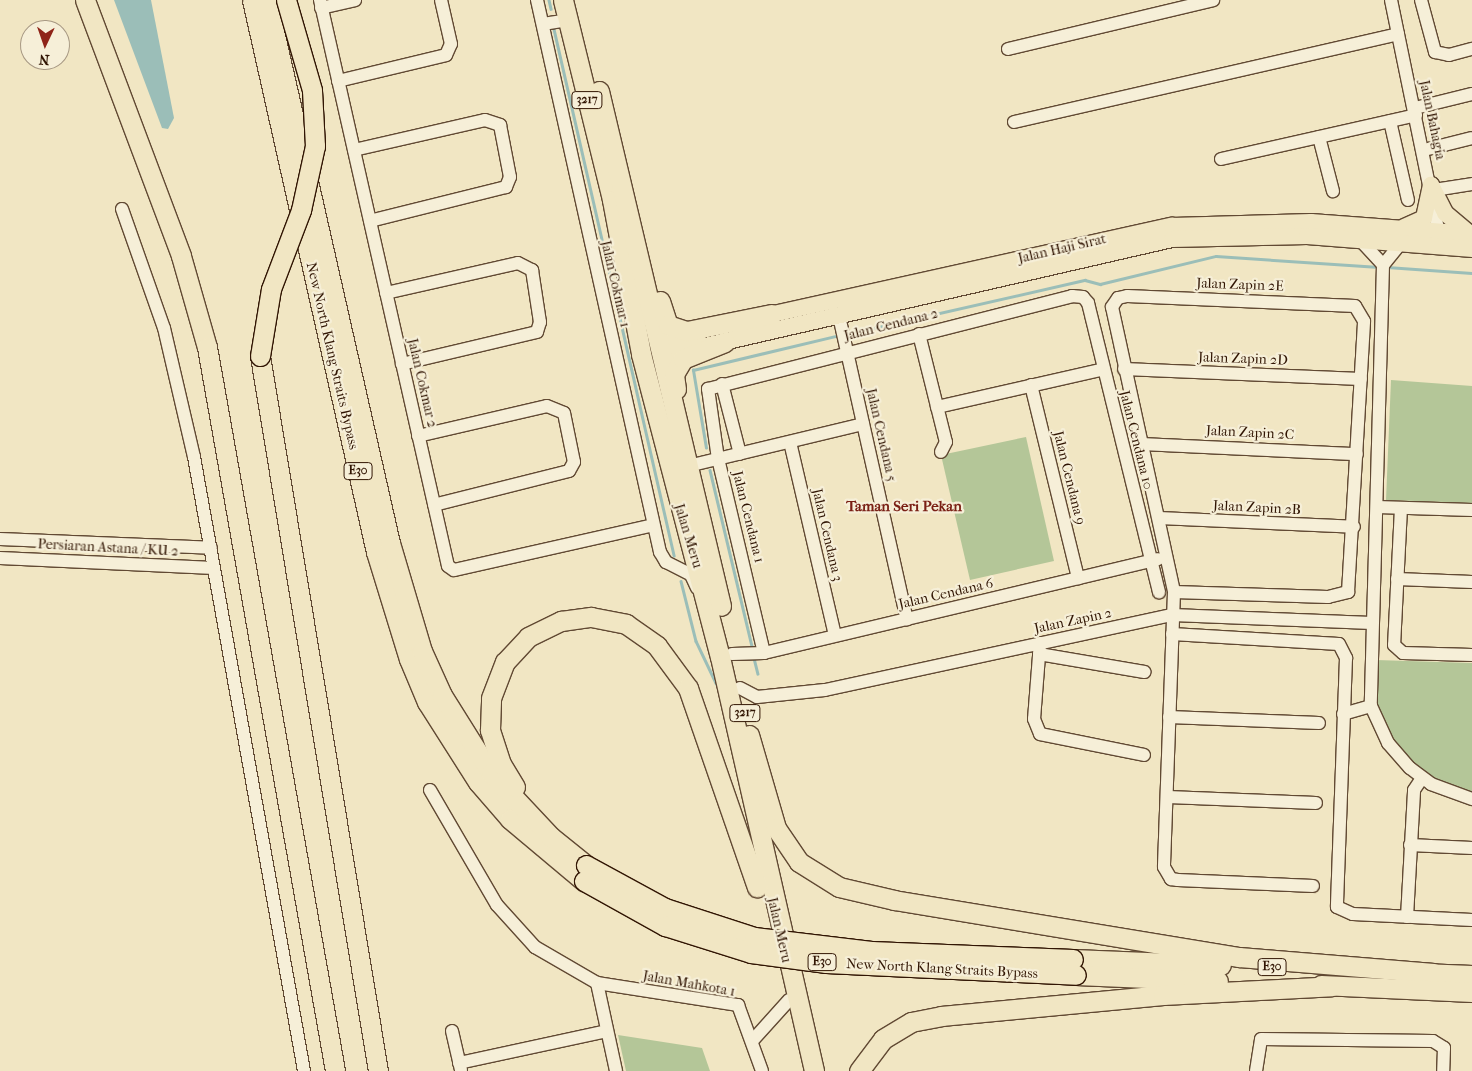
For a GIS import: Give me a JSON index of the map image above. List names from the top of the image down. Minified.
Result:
{"streets":{"highway":["3217","New North Klang Straits Bypass","E30","Jalan Meru"],"main road":["Jalan Haji Sirat"],"street":["Jalan Bahagia","Jalan Cokmar 1","Jalan Zapin 2E","Jalan Cendana 2","Jalan Zapin 2D","Jalan Cokmar 2","Jalan Zapin 2C","Jalan Cendana 5","Jalan Cendana 10","Jalan Cendana 9","Jalan Zapin 2B","Jalan Cendana 1","Jalan Cendana 3","Persiaran Astana / KU 2","Jalan Cendana 6","Jalan Zapin 2","Jalan Mahkota 1"]},"crossings":[["Jalan Bahagia","Jalan Haji Sirat"],["Jalan Haji Sirat","Jalan Cendana 5"],["Jalan Haji Sirat","Jalan Meru"],["Jalan Cokmar 1","Jalan Cokmar 2"],["Jalan Cokmar 1","Jalan Cendana 1"],["Jalan Cokmar 1","Jalan Meru"],["Jalan Cokmar 1","Jalan Cendana 6"],["Jalan Zapin 2E","Jalan Zapin 2D"],["Jalan Cendana 2","Jalan Cendana 5"],["Jalan Cendana 2","Jalan Cendana 10"],["Jalan Cendana 2","Jalan Cendana 1"],["Jalan Cendana 5","Jalan Cendana 6"],["Jalan Cendana 10","Jalan Cendana 6"],["Jalan Cendana 9","Jalan Cendana 6"],["Jalan Cendana 1","Jalan Meru"],["Jalan Cendana 1","Jalan Cendana 6"],["Jalan Cendana 3","Jalan Cendana 6"],["Jalan Meru","Jalan Cendana 6"],["Jalan Meru","Jalan Zapin 2"]],"districts":["Taman Seri Pekan"],"north":"bottom"}
